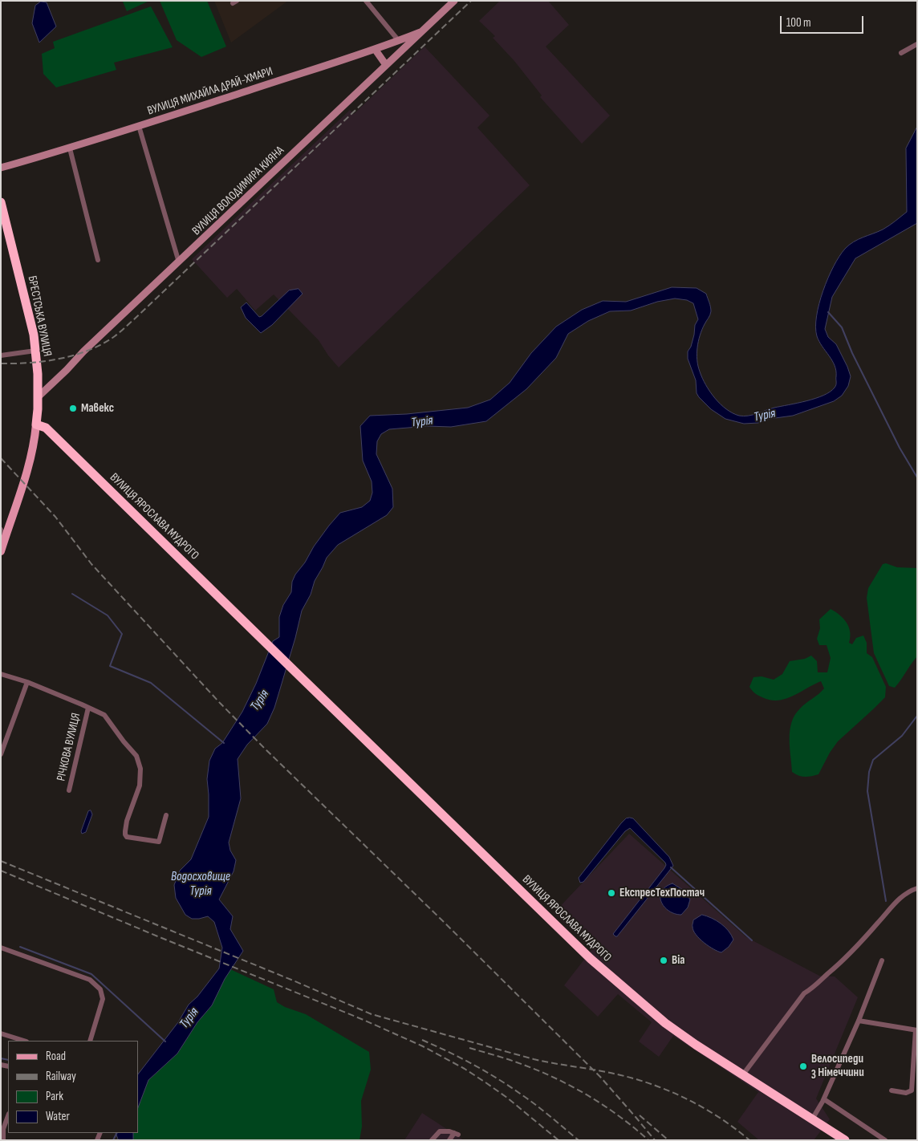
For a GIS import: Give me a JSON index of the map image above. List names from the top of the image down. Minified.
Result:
{"streets":{"highway":["БРЕСТСЬКА ВУЛИЦЯ","ВУЛИЦЯ ЯРОСЛАВА МУДРОГО"],"main road":["ВУЛИЦЯ МИХАЙЛА ДРАЙ-ХМАРИ","ВУЛИЦЯ ВОЛОДИМИРА КИЯНА"],"street":["РІЧКОВА ВУЛИЦЯ"]},"crossings":[["ВУЛИЦЯ МИХАЙЛА ДРАЙ-ХМАРИ","ВУЛИЦЯ ВОЛОДИМИРА КИЯНА"],["ВУЛИЦЯ ВОЛОДИМИРА КИЯНА","БРЕСТСЬКА ВУЛИЦЯ"],["БРЕСТСЬКА ВУЛИЦЯ","ВУЛИЦЯ ЯРОСЛАВА МУДРОГО"]],"water":["Турія","Водосховище Турія"],"places":["Мавекс","ЕкспресТехПостач","Віа","Велосипеди з Німеччини"],"legend":["Road","Railway","Park","Water"],"scale_bar":"100 m"}
